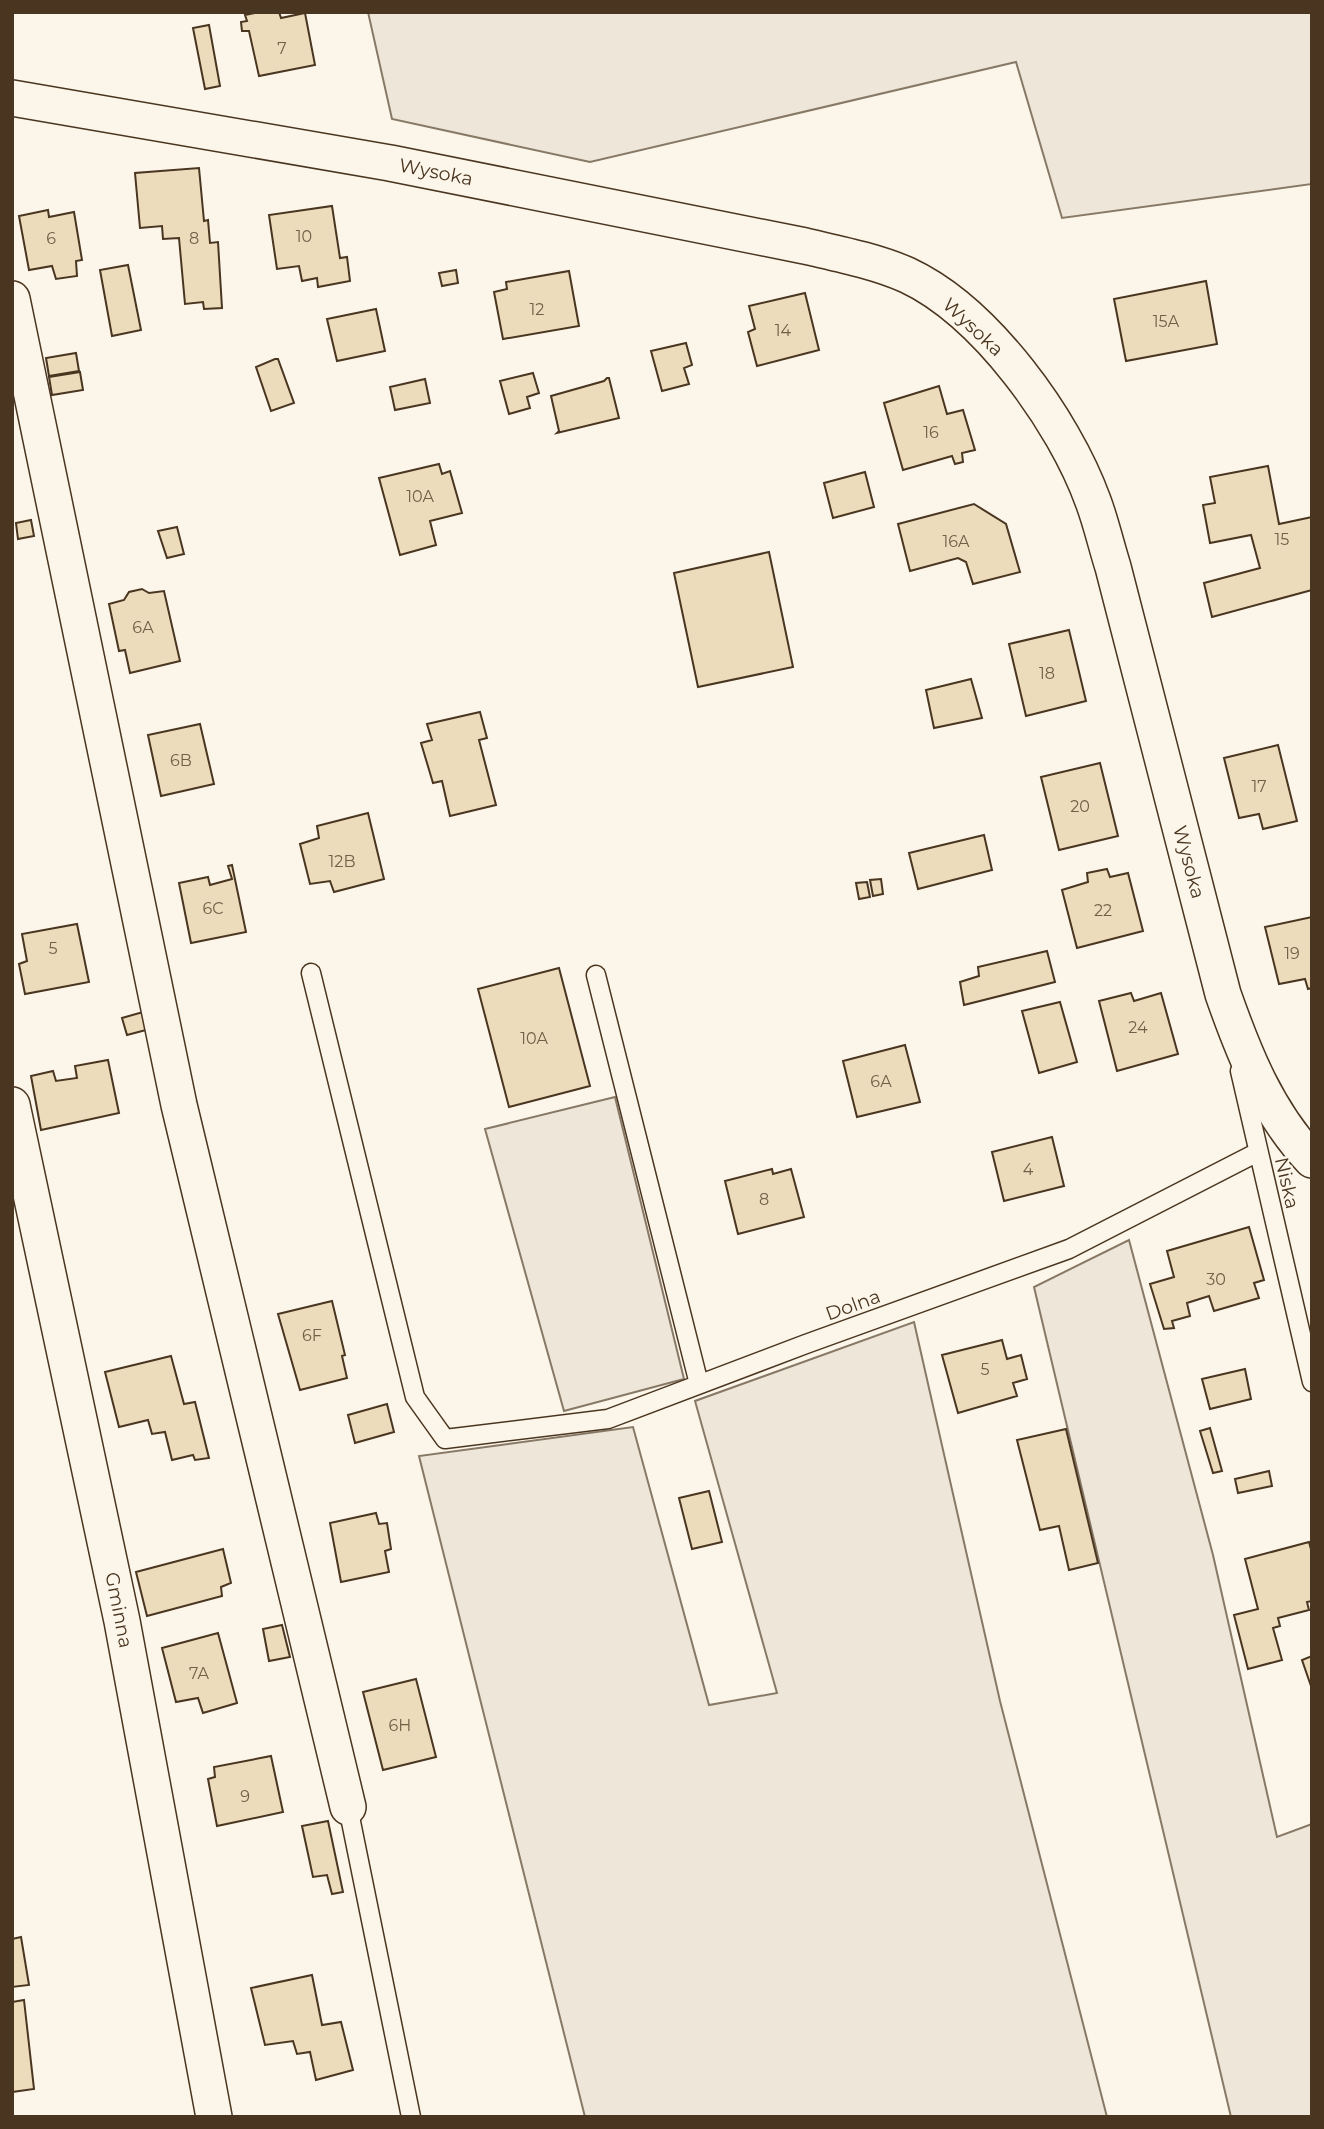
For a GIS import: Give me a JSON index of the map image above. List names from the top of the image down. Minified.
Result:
{"streets":{"street":["Wysoka","Gminna"],"lane":["Niska","Dolna"]},"crossings":[["Wysoka","Niska"],["Niska","Dolna"]],"house_numbers":["7","10","6","8","12","15A","14","16","10A","15","16A","6A","18","6B","17","20","12B","6C","22","5","19","24","10A","6A","4","8","30","6F","5","7A","6H","9"]}
